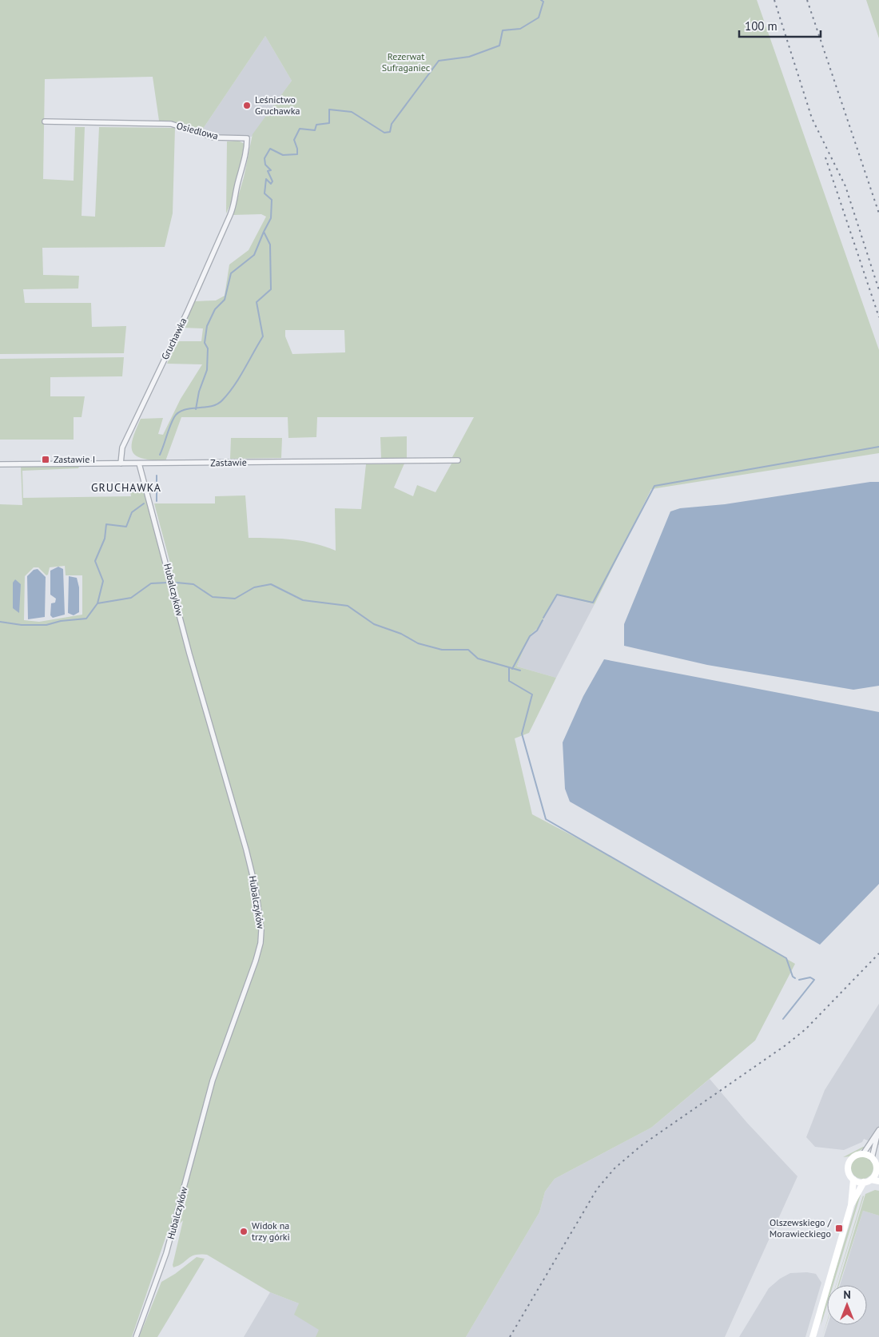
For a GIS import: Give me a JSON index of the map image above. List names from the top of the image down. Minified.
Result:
{"streets":{"street":["Osiedlowa","Gruchawka","Zastawie","Hubalczyków"]},"crossings":[["Osiedlowa","Gruchawka"],["Gruchawka","Zastawie"],["Zastawie","Hubalczyków"]],"districts":["GRUCHAWKA"],"parks":["Rezerwat Sufraganiec"],"places":{"other":["Leśnictwo Gruchawka","Widok na trzy górki"],"transit":["Zastawie I","Olszewskiego / Morawieckiego"]},"scale_bar":"100 m","north":"top"}
